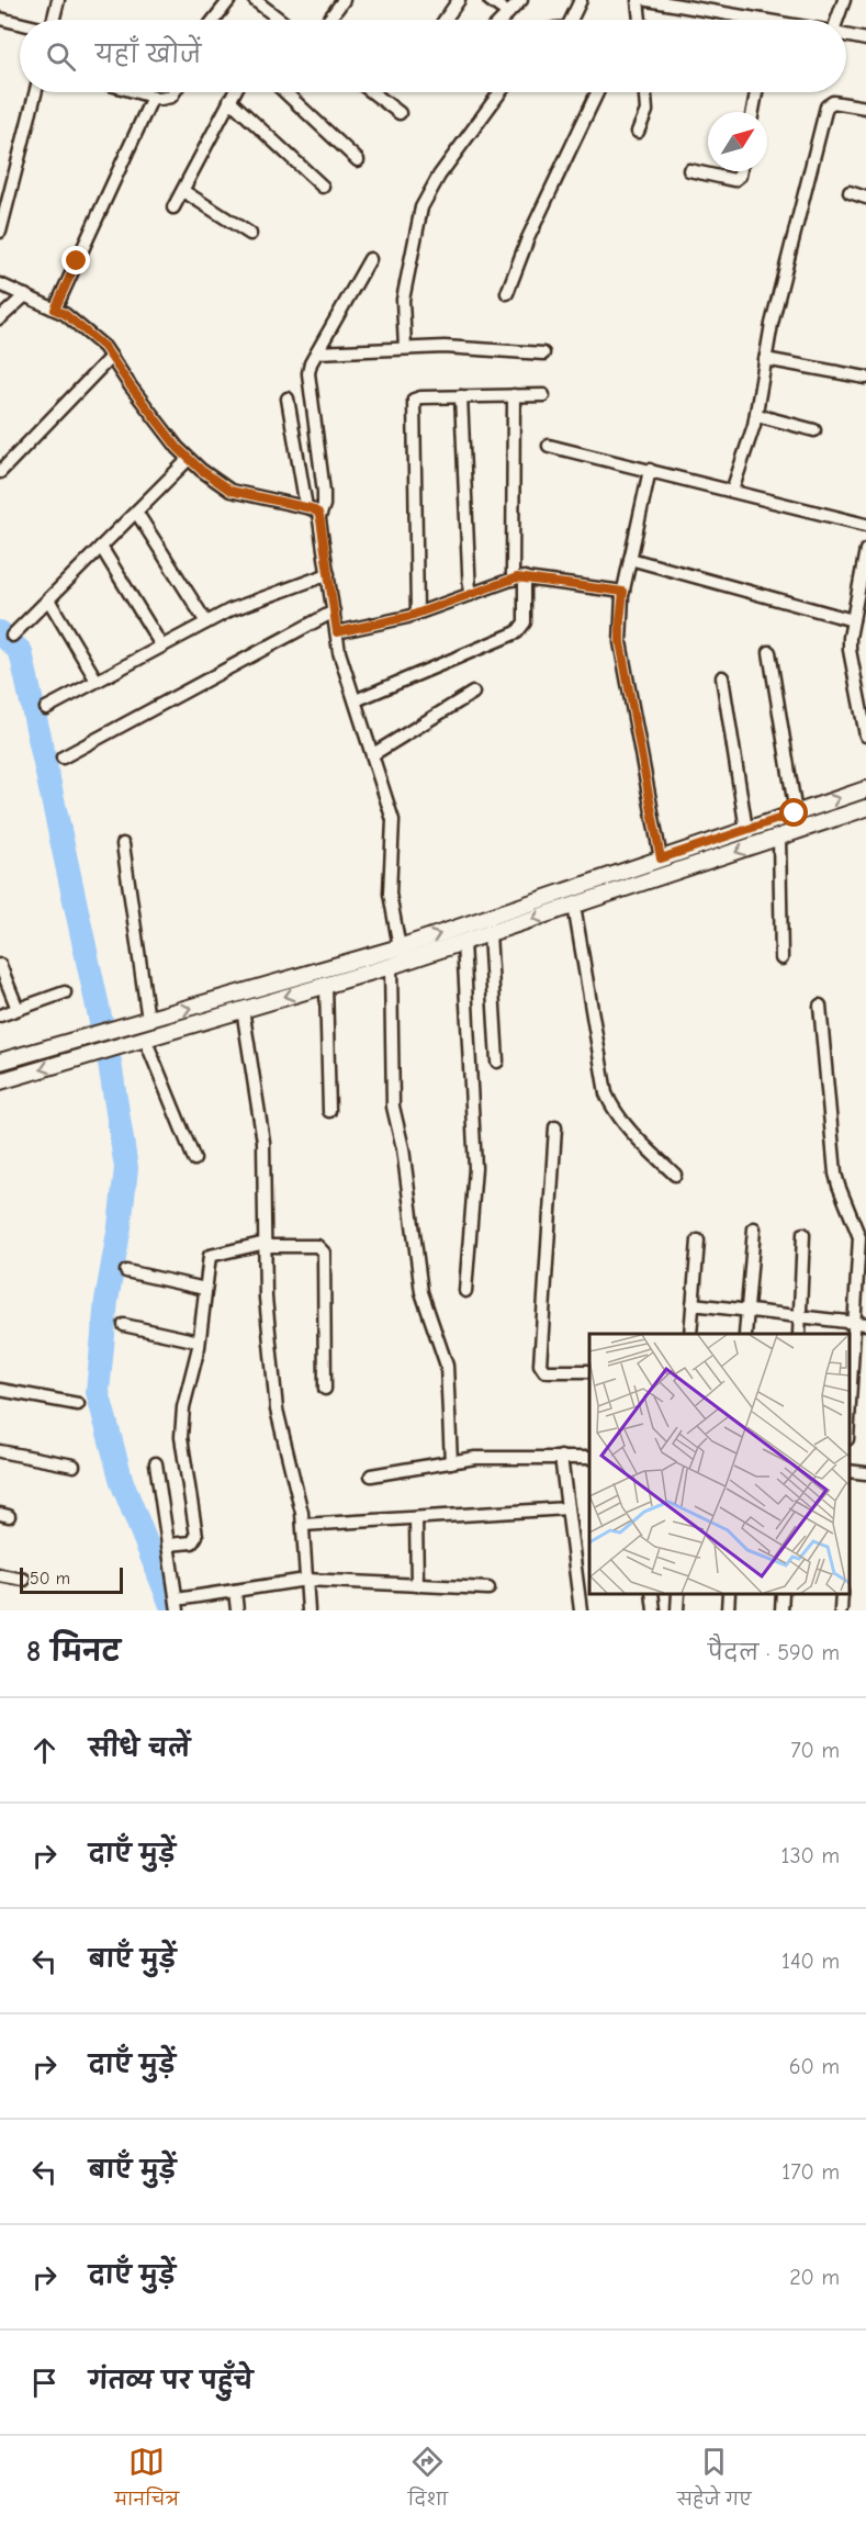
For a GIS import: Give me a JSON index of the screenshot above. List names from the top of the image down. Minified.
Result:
{"scale_bar":"50 m","north":"top right","page":{"search":"यहाँ खोजें","scale":"50 m","heading":["8 मिनट","पैदल · 590 m"],"list":[["सीधे चलें","70 m"],["दाएँ मुड़ें","130 m"],["बाएँ मुड़ें","140 m"],["दाएँ मुड़ें","60 m"],["बाएँ मुड़ें","170 m"],["दाएँ मुड़ें","20 m"],"गंतव्य पर पहुँचे"],"nav":["मानचित्र","दिशा","सहेजे गए"]}}
